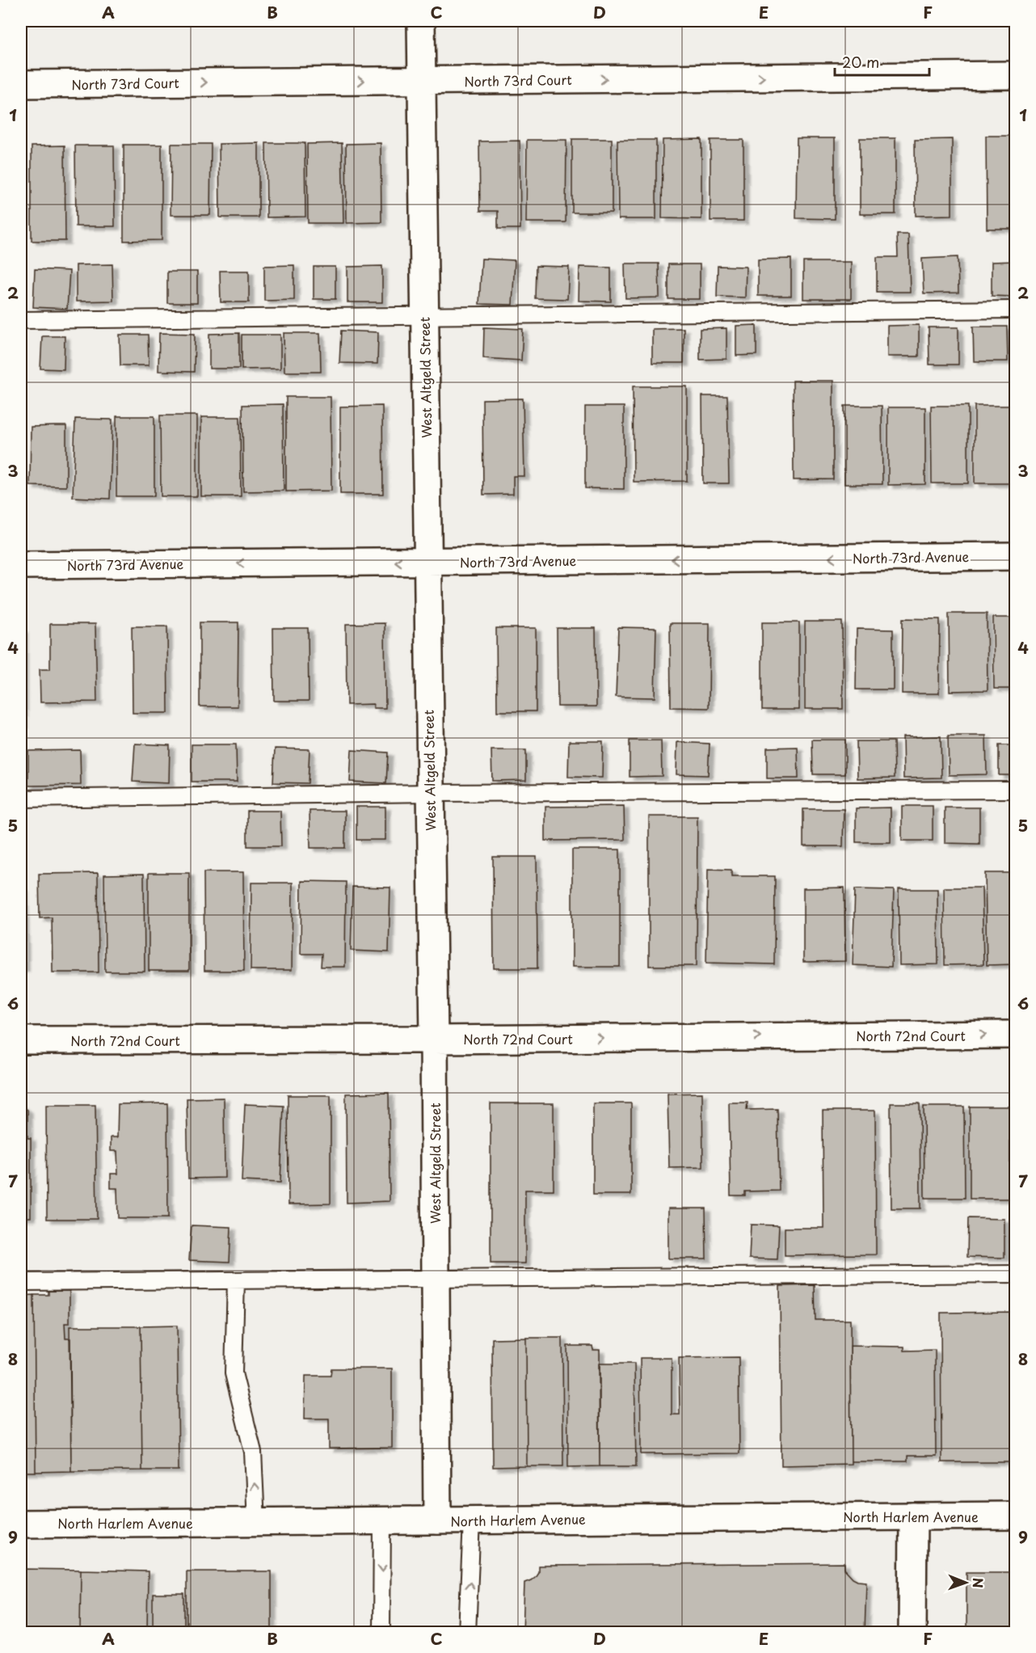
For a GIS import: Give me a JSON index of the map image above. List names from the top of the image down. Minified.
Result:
{"streets":{"street":["North 73rd Court","West Altgeld Street","North 73rd Avenue","North 72nd Court","North Harlem Avenue"]},"crossings":[["North 73rd Court","West Altgeld Street"],["West Altgeld Street","North 73rd Avenue"],["West Altgeld Street","North 72nd Court"],["West Altgeld Street","North Harlem Avenue"]],"one_way":["North 73rd Court","North 73rd Avenue","North 72nd Court"],"scale_bar":"20 m","north":"right","grid":{"columns":["A","B","C","D","E","F"],"rows":["1","2","3","4","5","6","7","8","9"]}}
